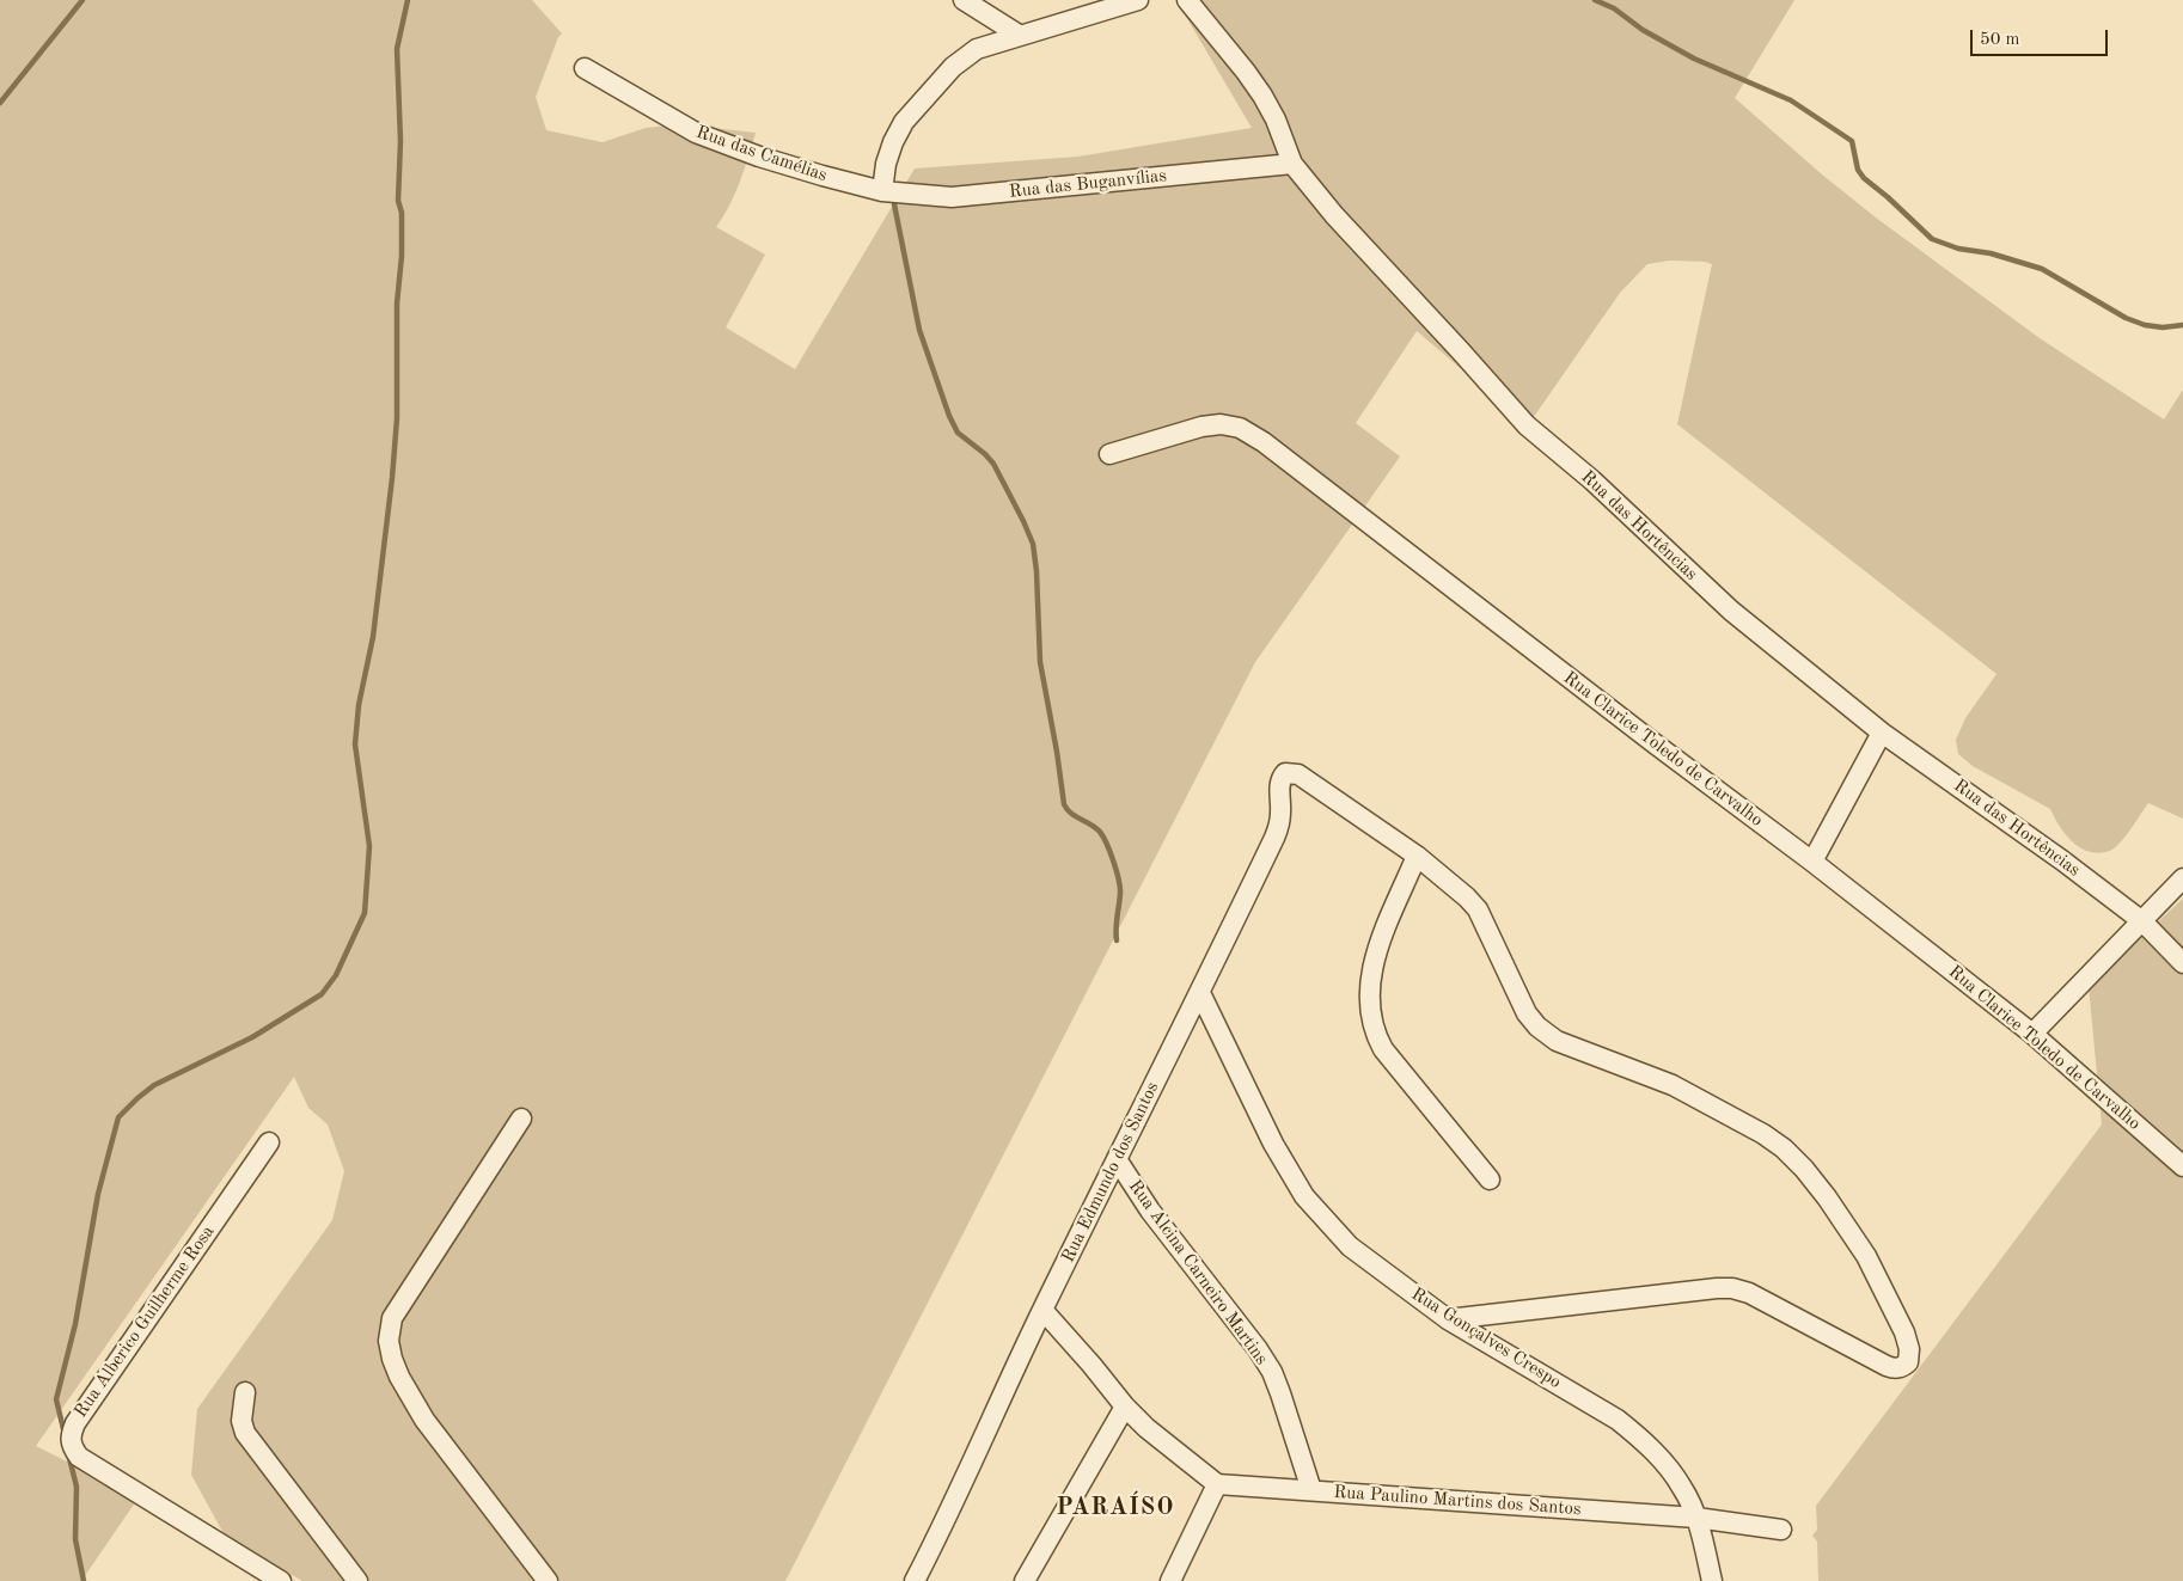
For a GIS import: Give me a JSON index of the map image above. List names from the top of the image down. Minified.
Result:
{"streets":{"street":["Rua das Camélias","Rua das Buganvílias","Rua das Hortências","Rua Clarice Toledo de Carvalho","Rua Edmundo dos Santos","Rua Alcina Carneiro Martins","Rua Alberico Guilherme Rosa","Rua Gonçalves Crespo","Rua Paulino Martins dos Santos"]},"crossings":[["Rua das Camélias","Rua das Buganvílias"],["Rua das Buganvílias","Rua das Hortências"],["Rua Edmundo dos Santos","Rua Alcina Carneiro Martins"],["Rua Edmundo dos Santos","Rua Gonçalves Crespo"],["Rua Alcina Carneiro Martins","Rua Paulino Martins dos Santos"],["Rua Gonçalves Crespo","Rua Paulino Martins dos Santos"]],"districts":["PARAÍSO"],"scale_bar":"50 m"}
